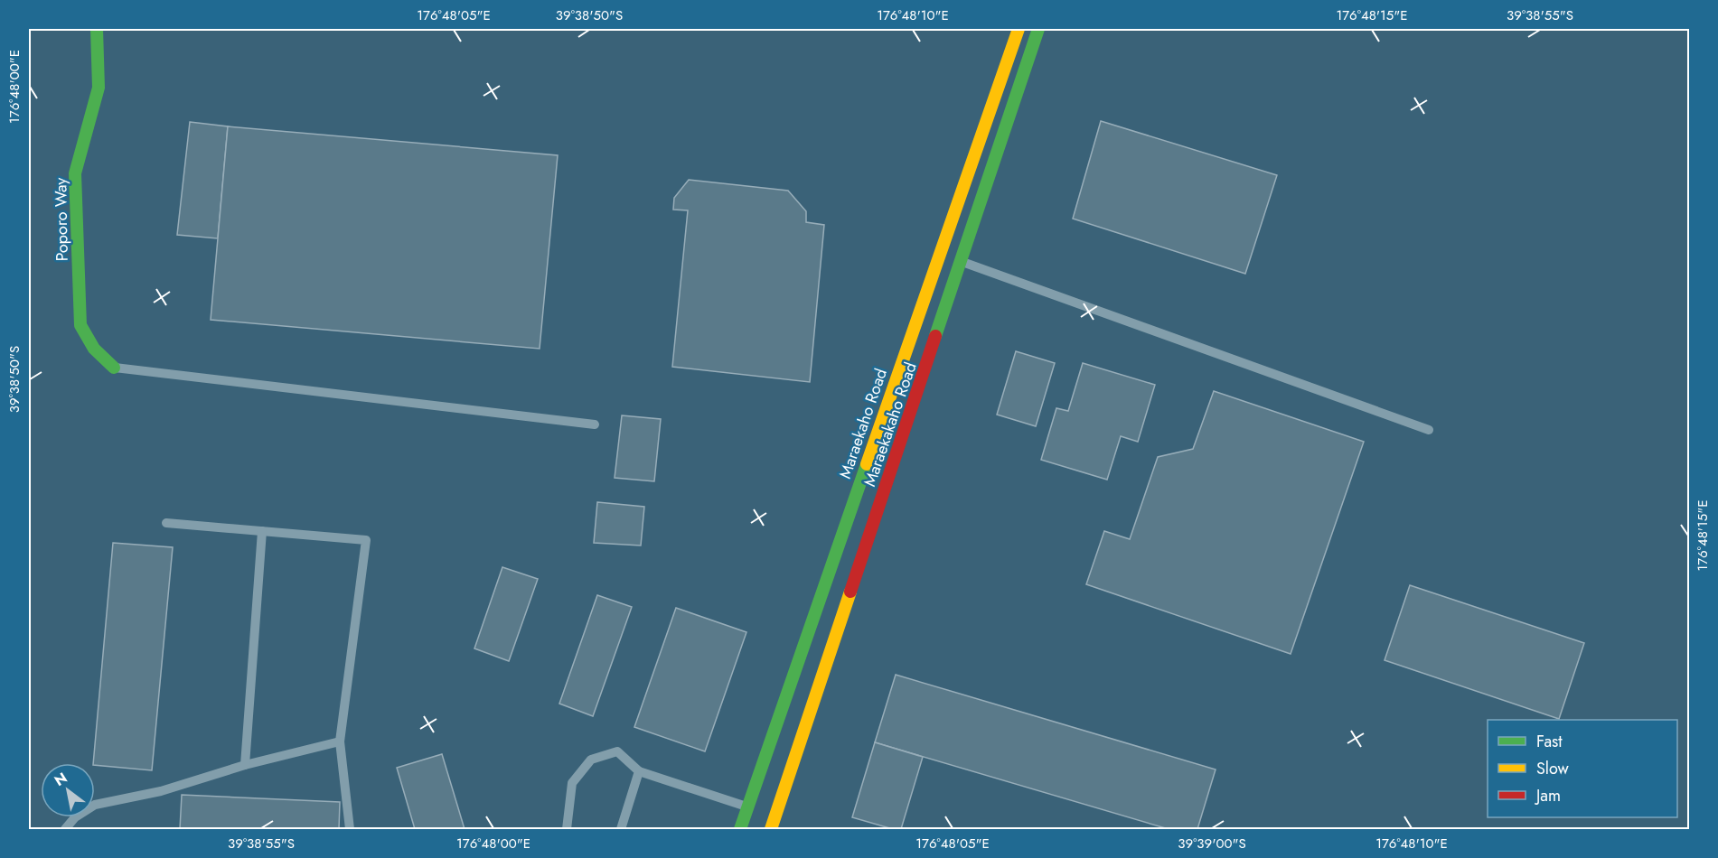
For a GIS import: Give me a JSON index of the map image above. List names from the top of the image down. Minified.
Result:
{"streets":{"main road":["Poporo Way","Maraekaho Road","Maraekakaho Road"]},"crossings":[["Maraekaho Road","Maraekakaho Road"]],"legend":["Fast","Slow","Jam"],"north":"top left","coordinates":["176°48'05\"E","39°38'50\"S","176°48'10\"E","176°48'15\"E","39°38'55\"S","176°48'00\"E","39°39'00\"S"]}
